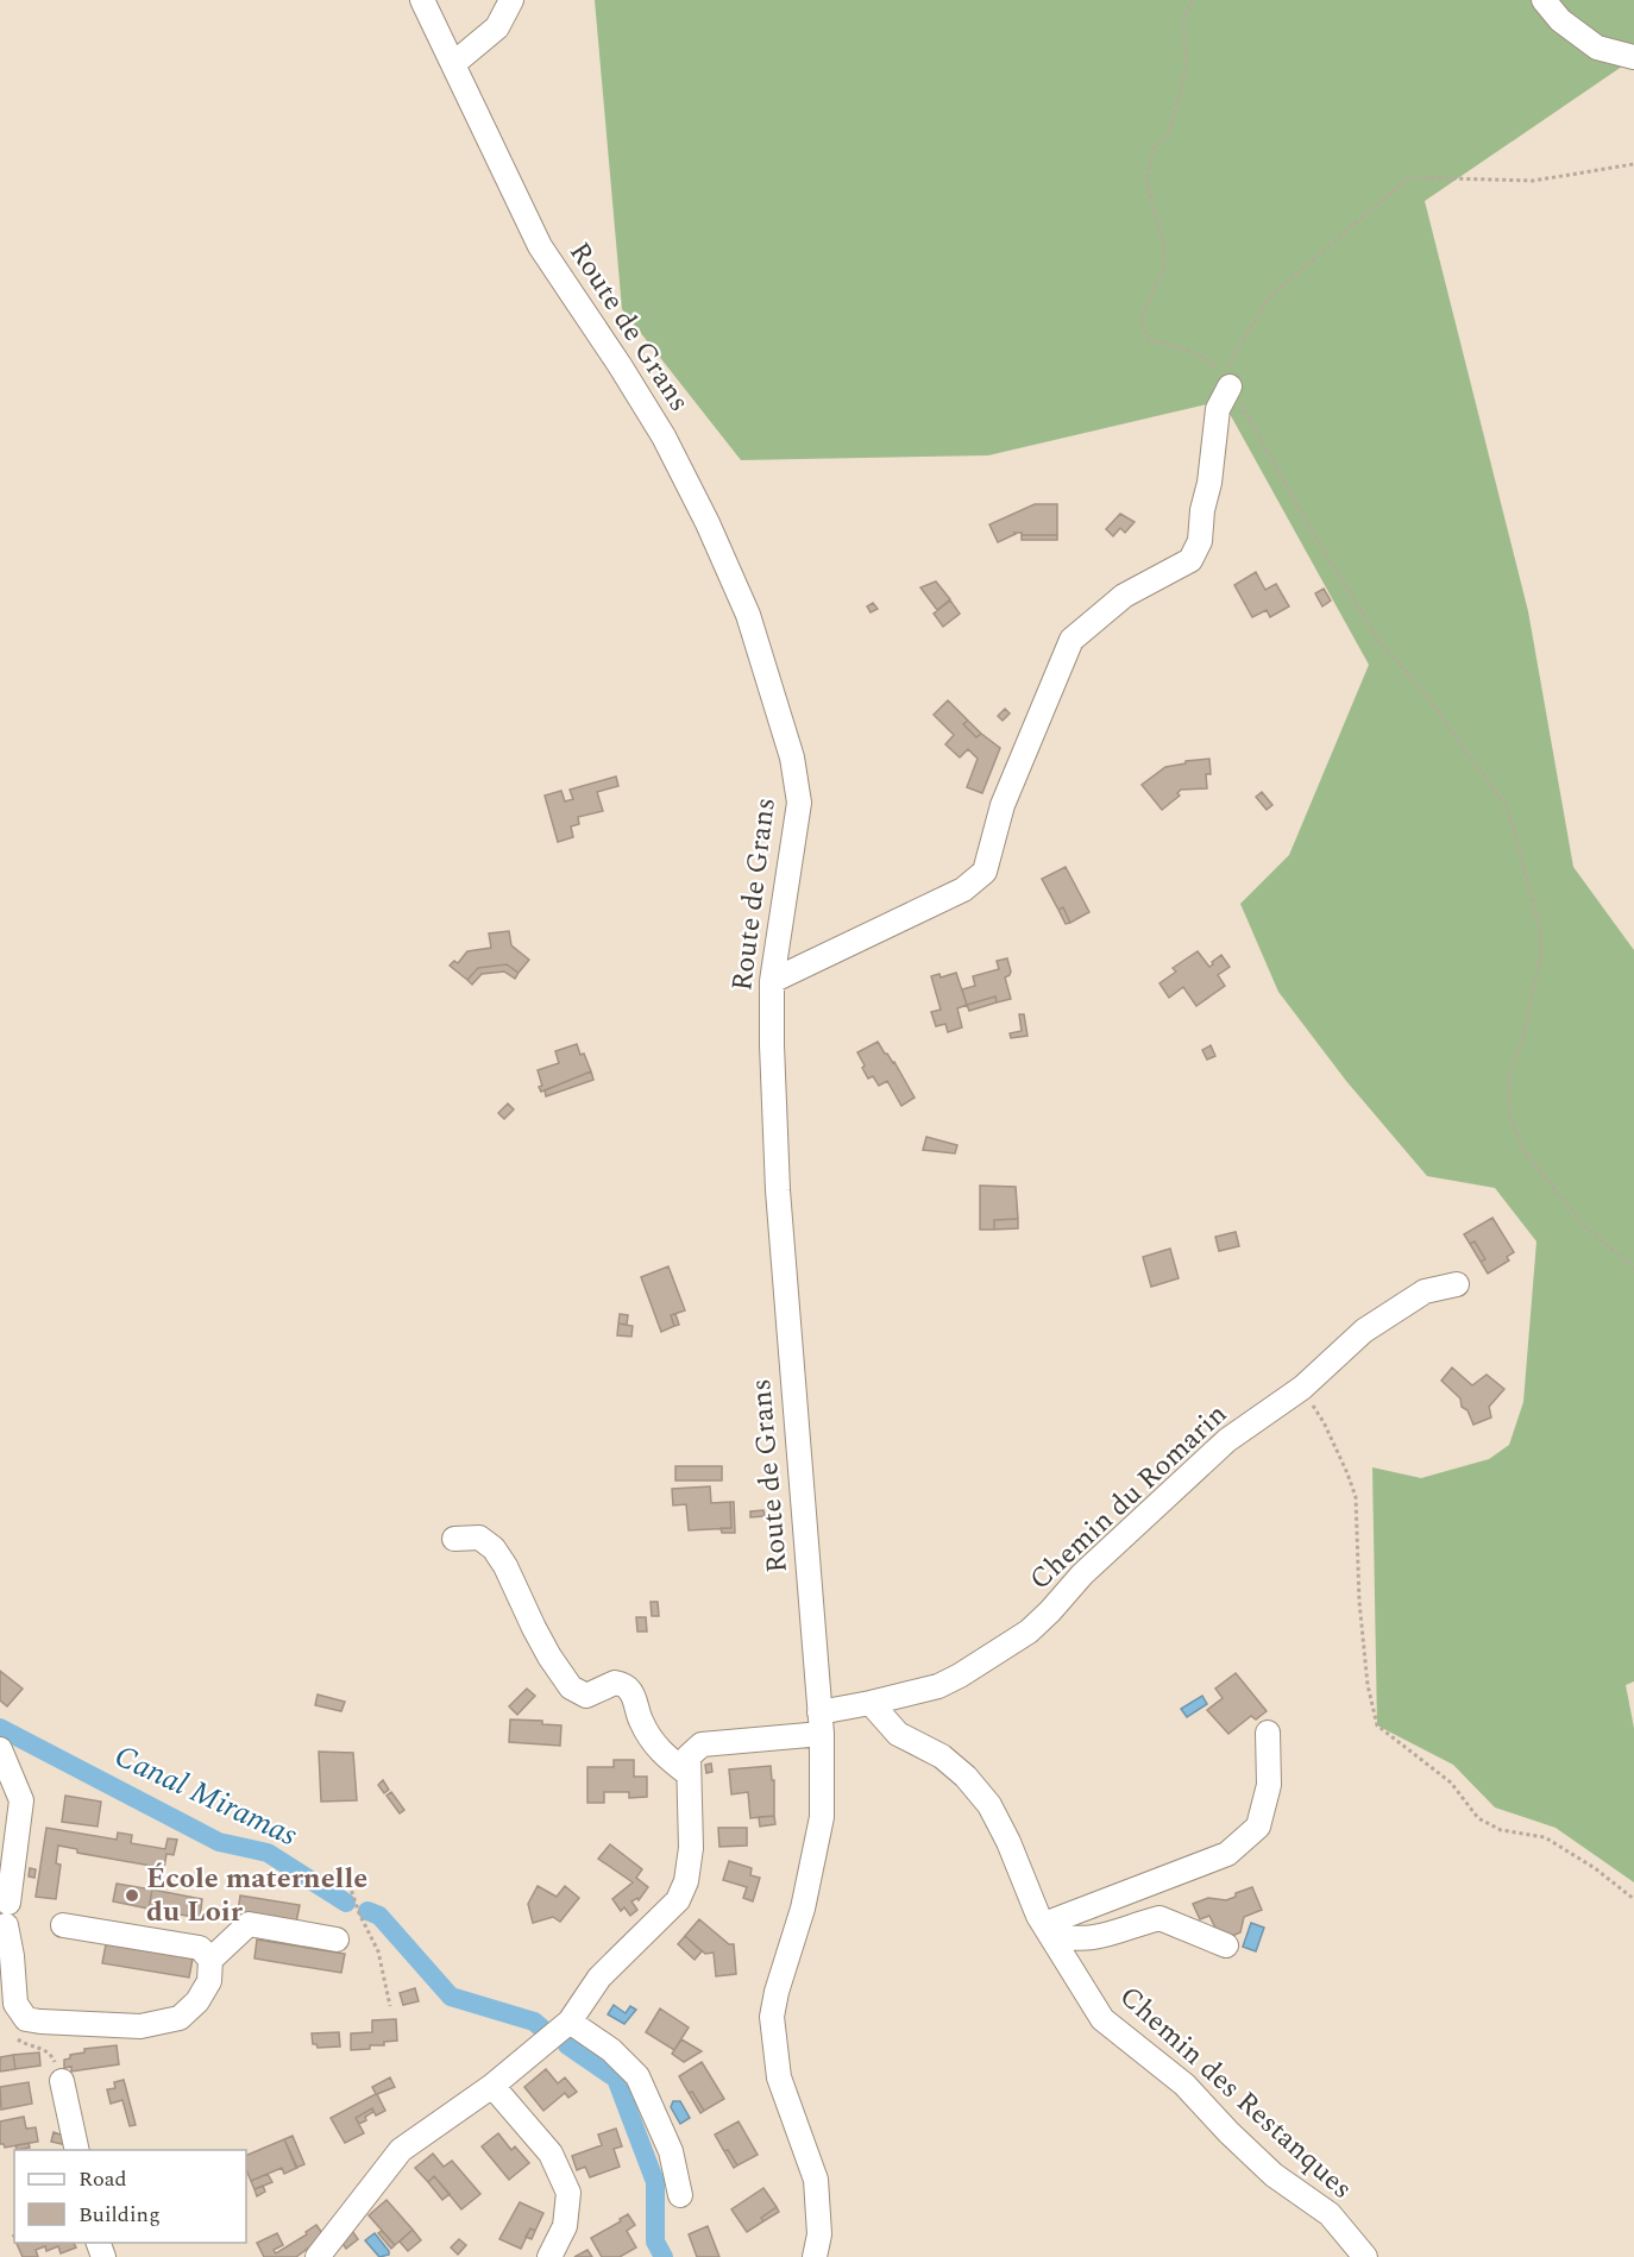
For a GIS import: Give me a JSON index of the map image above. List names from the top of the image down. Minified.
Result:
{"streets":{"street":["Route de Grans","Chemin du Romarin","Chemin des Restanques"]},"crossings":[["Route de Grans","Chemin du Romarin"],["Chemin du Romarin","Chemin des Restanques"]],"water":["Canal Miramas"],"places":["École maternelle du Loir"],"legend":["Road","Building"]}
